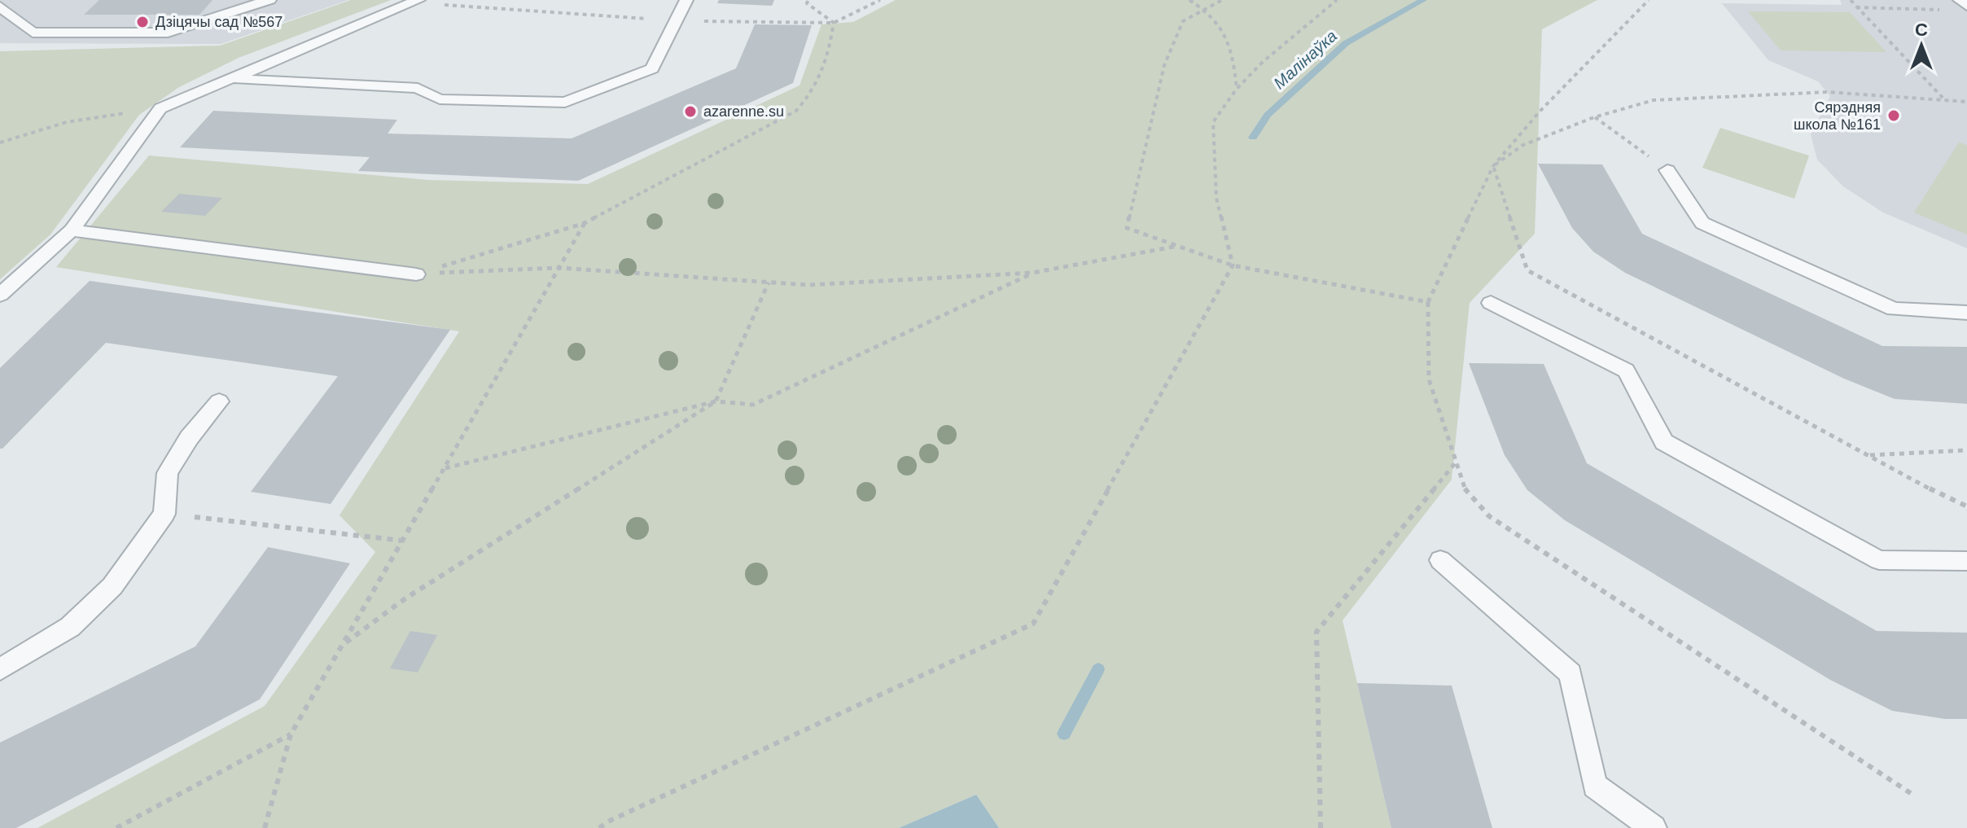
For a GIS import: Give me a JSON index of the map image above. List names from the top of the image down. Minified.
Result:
{"water":["Малінаўка"],"places":["Дзіцячы сад №567","azarenne.su","Сярэдняя школа №161"],"north":"top"}
